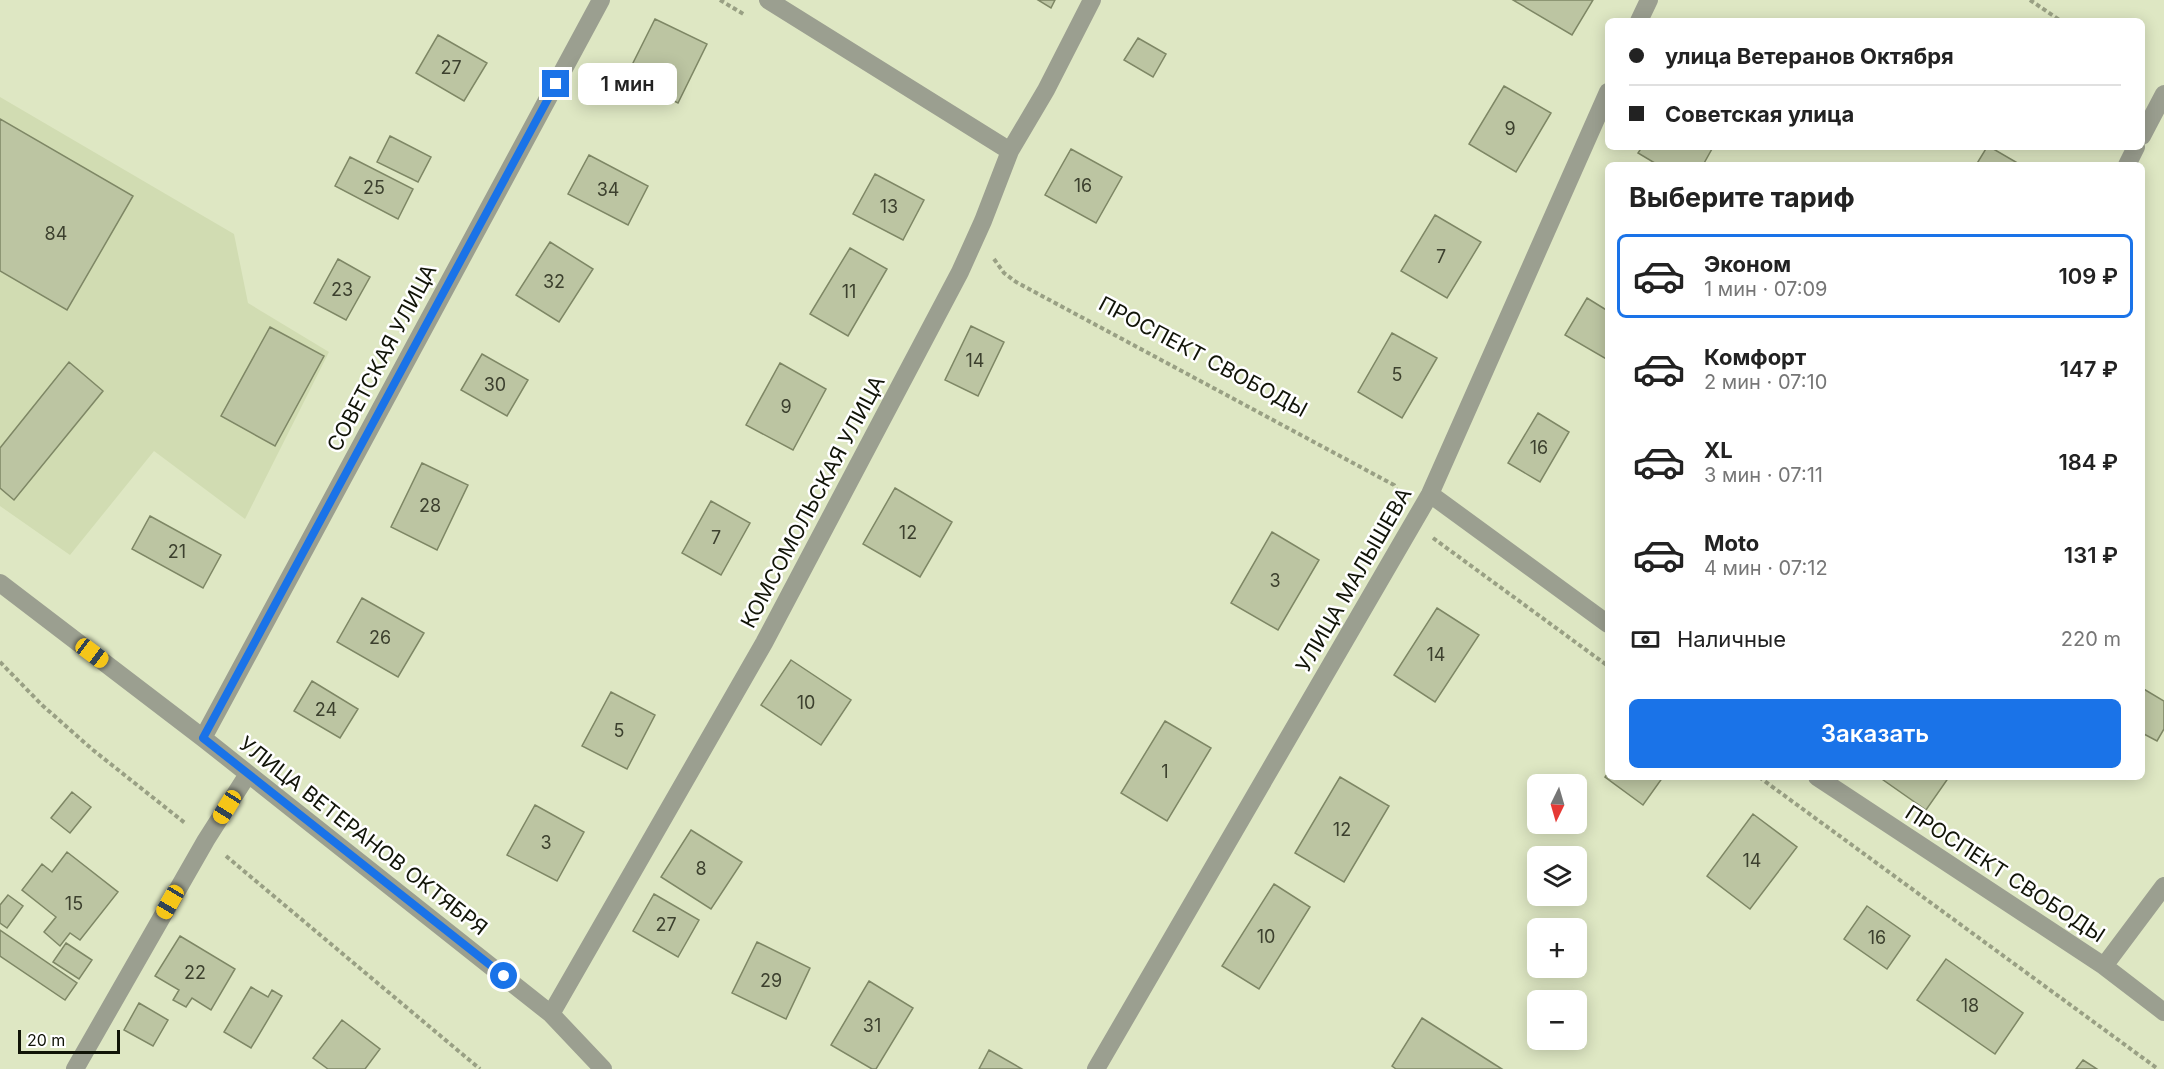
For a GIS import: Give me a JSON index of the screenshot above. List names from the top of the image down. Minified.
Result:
{"streets":{"street":["ПРОСПЕКТ СВОБОДЫ","СОВЕТСКАЯ УЛИЦА","КОМСОМОЛЬСКАЯ УЛИЦА","УЛИЦА МАЛЫШЕВА","УЛИЦА ВЕТЕРАНОВ ОКТЯБРЯ"]},"crossings":[["ПРОСПЕКТ СВОБОДЫ","КОМСОМОЛЬСКАЯ УЛИЦА"],["ПРОСПЕКТ СВОБОДЫ","УЛИЦА МАЛЫШЕВА"],["СОВЕТСКАЯ УЛИЦА","УЛИЦА ВЕТЕРАНОВ ОКТЯБРЯ"],["КОМСОМОЛЬСКАЯ УЛИЦА","УЛИЦА ВЕТЕРАНОВ ОКТЯБРЯ"]],"house_numbers":["27","9","16","25","34","13","84","7","32","23","11","14","5","30","9","16","28","12","7","21","3","26","14","10","24","5","1","12","3","14","8","15","27","10","16","22","29","18","31"],"scale_bar":"20 m","north":"bottom","page":{"banner":["улица Ветеранов Октября","Советская улица"],"bubble":"1 мин","heading":"Выберите тариф","list":[{"name":"Эконом","note":"1 мин · 07:09","value":"109 ₽"},{"name":"Комфорт","note":"2 мин · 07:10","value":"147 ₽"},{"name":"XL","note":"3 мин · 07:11","value":"184 ₽"},{"name":"Moto","note":"4 мин · 07:12","value":"131 ₽"}],"pay":["Наличные","220 m"],"buttons":"Заказать","map_buttons":["+","−"],"scale":"20 m"}}
